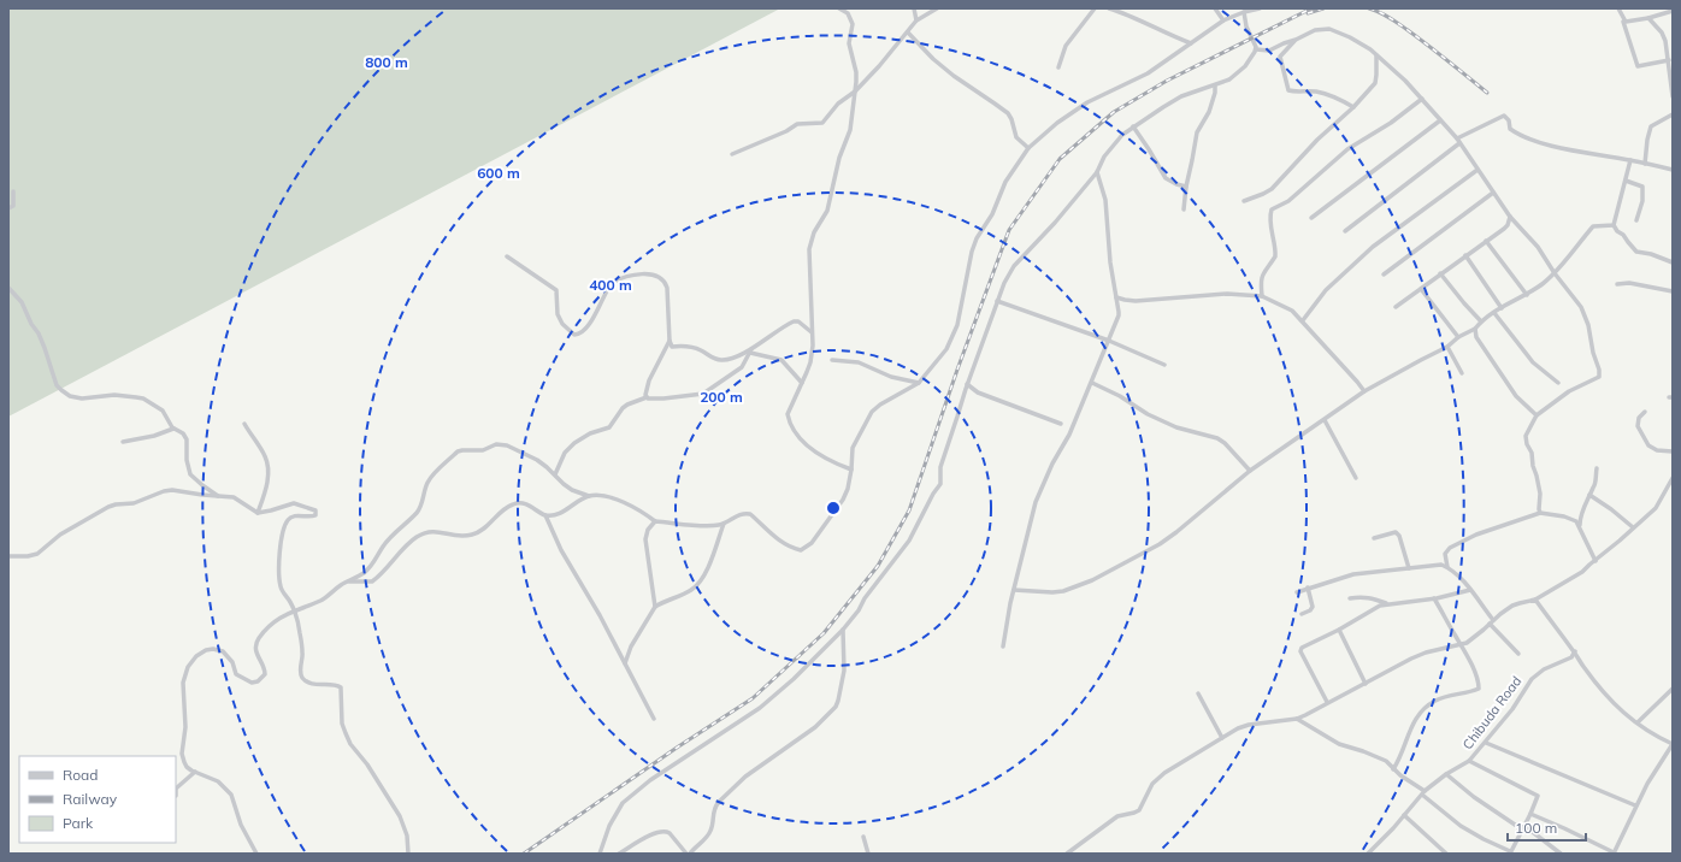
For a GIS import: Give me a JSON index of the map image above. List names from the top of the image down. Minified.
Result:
{"streets":{"street":["Chibuda Road"]},"legend":["Road","Railway","Park"],"scale_bar":"100 m","rings":["800 m","600 m","400 m","200 m"]}
